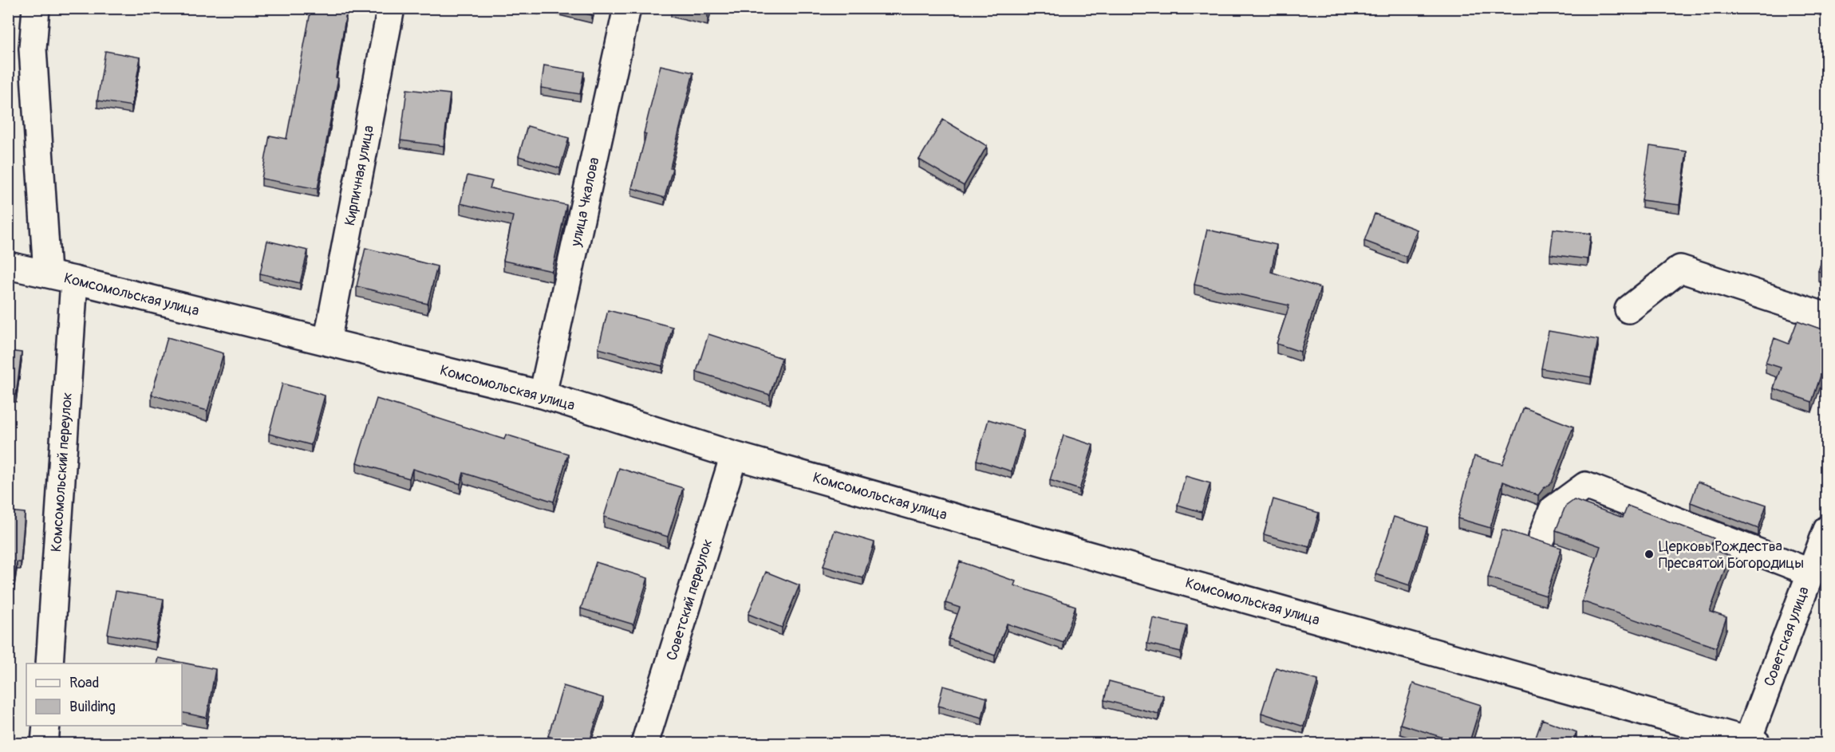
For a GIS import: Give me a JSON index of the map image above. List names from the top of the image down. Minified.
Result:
{"streets":{"street":["Кирпичная улица","улица Чкалова","Комсомольская улица","Комсомольский переулок","Советский переулок","Советская улица"]},"crossings":[["Кирпичная улица","Комсомольская улица"],["улица Чкалова","Комсомольская улица"],["Комсомольская улица","Комсомольский переулок"],["Комсомольская улица","Советский переулок"],["Комсомольская улица","Советская улица"]],"places":["Церковь Рождества Пресвятой Богородицы"],"legend":["Road","Building"]}
